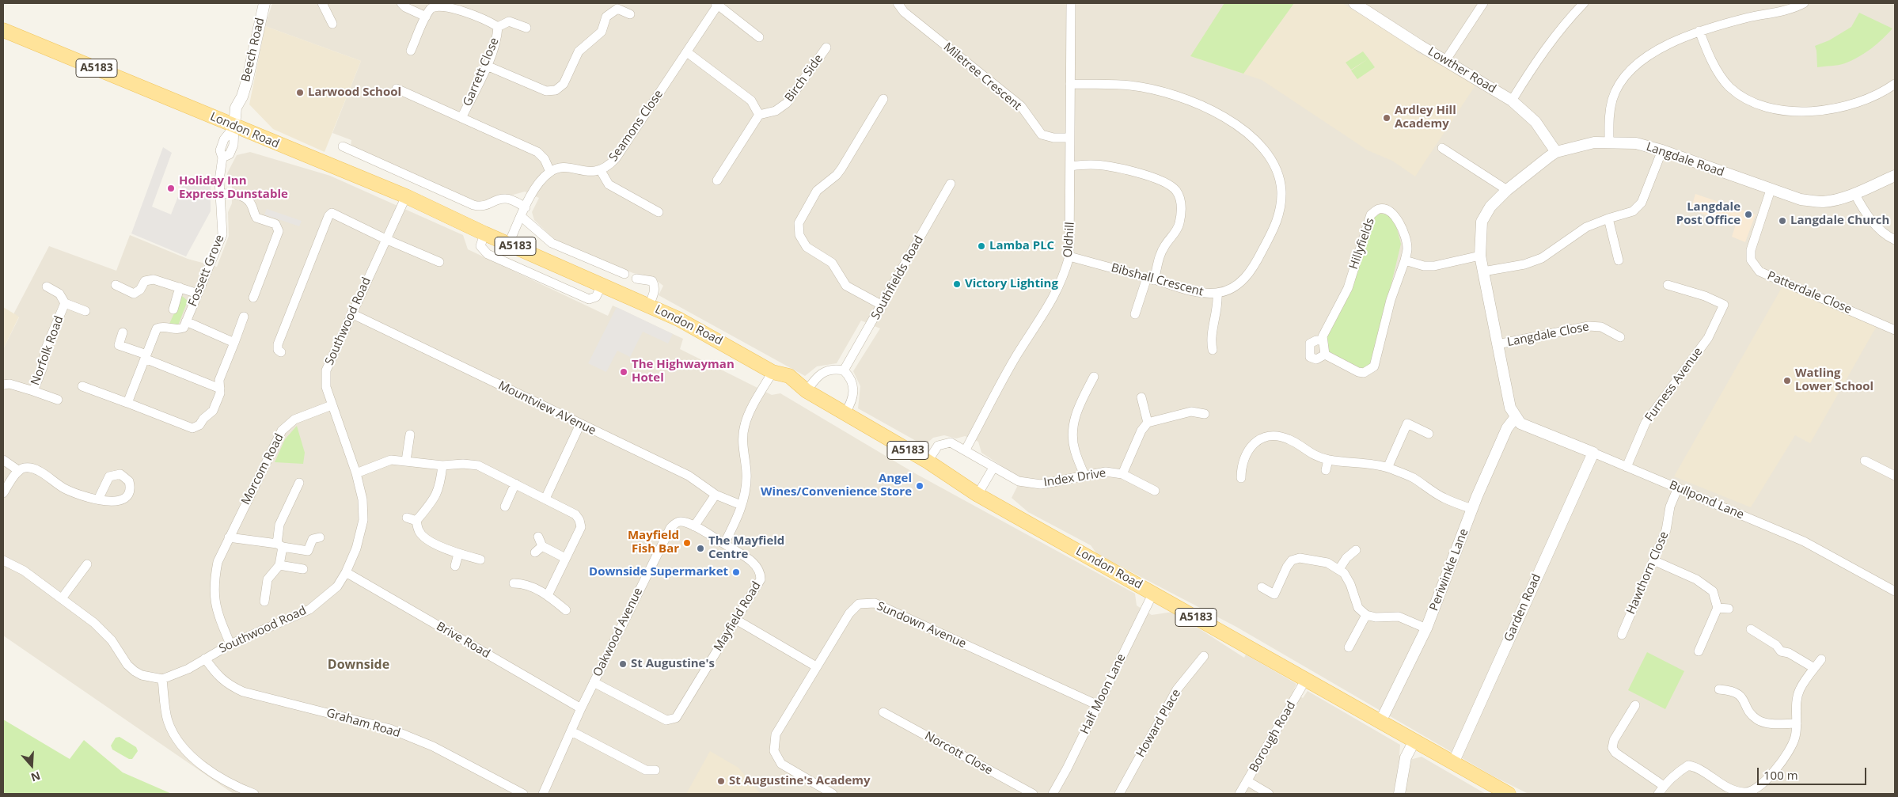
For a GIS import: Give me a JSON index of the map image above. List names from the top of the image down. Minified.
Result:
{"streets":{"main road":["A5183","London Road"],"street":["Beech Road","Lowther Road","Garrett Close","Miletree Crescent","Birch Side","Seamons Close","Langdale Road","Oldhill","Hillyfields","Fossett Grove","Southfields Road","Bibshall Crescent","Patterdale Close","Southwood Road","Langdale Close","Norfolk Road","Furness Avenue","Mountview AVenue","Morcom Road","Index Drive","Bullpond Lane","Periwinkle Lane","Hawthorn Close","Garden Road","Mayfield Road","Sundown Avenue","Oakwood Avenue","Brive Road","Half Moon Lane","Graham Road","Howard Place","Borough Road","Norcott Close"]},"crossings":[["Beech Road","London Road"],["Beech Road","Fossett Grove"],["A5183","London Road"],["A5183","Garden Road"],["Lowther Road","Langdale Road"],["Miletree Crescent","Oldhill"],["London Road","Fossett Grove"],["London Road","Southwood Road"],["London Road","Index Drive"],["London Road","Periwinkle Lane"],["London Road","Half Moon Lane"],["London Road","Borough Road"],["Langdale Road","Patterdale Close"],["Langdale Road","Langdale Close"],["Langdale Road","Bullpond Lane"],["Langdale Road","Periwinkle Lane"],["Oldhill","Bibshall Crescent"],["Oldhill","Index Drive"],["Southwood Road","Mountview AVenue"],["Southwood Road","Morcom Road"],["Southwood Road","Brive Road"],["Southwood Road","Graham Road"],["Furness Avenue","Bullpond Lane"],["Bullpond Lane","Periwinkle Lane"],["Bullpond Lane","Hawthorn Close"],["Bullpond Lane","Garden Road"],["Mayfield Road","Oakwood Avenue"],["Sundown Avenue","Half Moon Lane"],["Oakwood Avenue","Brive Road"]],"districts":["Downside"],"places":["Larwood School","Ardley Hill Academy","Holiday Inn Express Dunstable","Langdale Post Office","Langdale Church","Lamba PLC","Victory Lighting","The Highwayman Hotel","Watling Lower School","Angel Wines/Convenience Store","Mayfield Fish Bar","The Mayfield Centre","Downside Supermarket","St Augustine's","St Augustine's Academy"],"scale_bar":"100 m","north":"bottom"}
